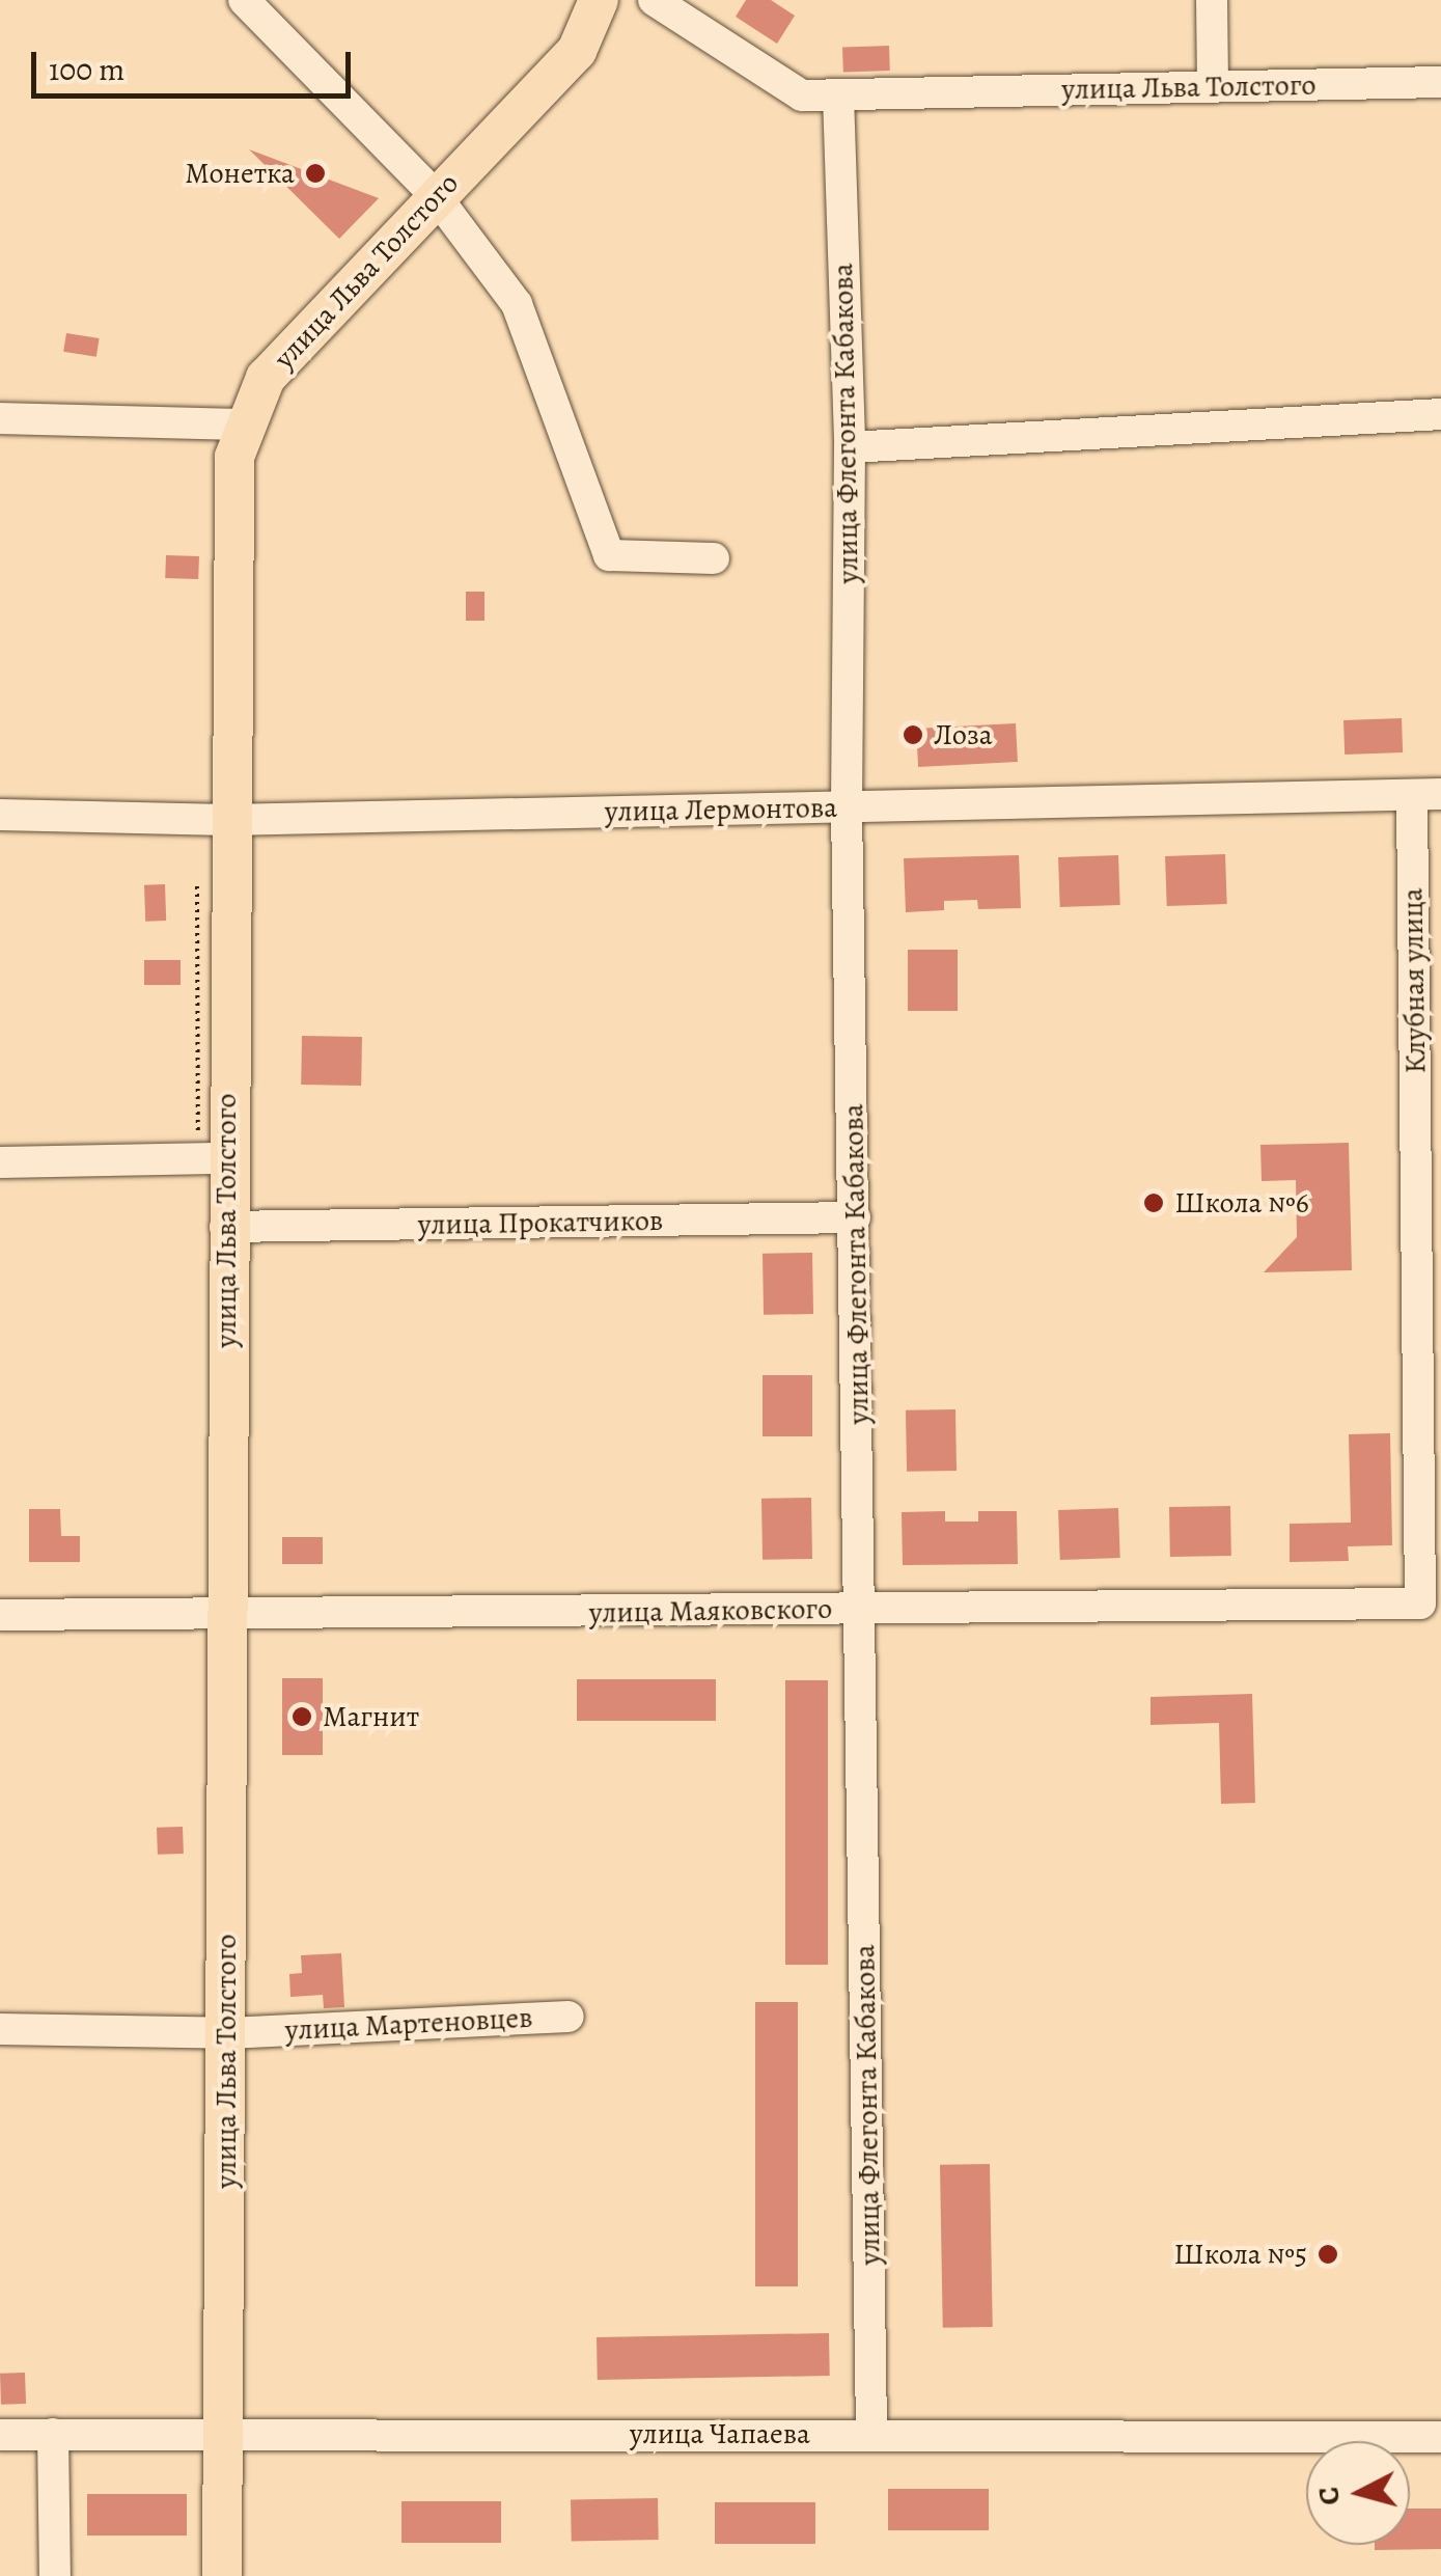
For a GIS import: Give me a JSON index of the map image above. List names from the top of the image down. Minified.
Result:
{"streets":{"main road":["улица Льва Толстого"],"street":["улица Флегонта Кабакова","улица Лермонтова","Клубная улица","улица Прокатчиков","улица Маяковского","улица Мартеновцев","улица Чапаева"]},"crossings":[["улица Льва Толстого","улица Флегонта Кабакова"],["улица Льва Толстого","улица Лермонтова"],["улица Льва Толстого","улица Прокатчиков"],["улица Льва Толстого","улица Маяковского"],["улица Льва Толстого","улица Мартеновцев"],["улица Льва Толстого","улица Чапаева"],["улица Флегонта Кабакова","улица Лермонтова"],["улица Флегонта Кабакова","улица Прокатчиков"],["улица Флегонта Кабакова","улица Маяковского"],["улица Флегонта Кабакова","улица Чапаева"],["улица Лермонтова","Клубная улица"],["Клубная улица","улица Маяковского"]],"places":["Монетка","Лоза","Школа №6","Магнит","Школа №5"],"scale_bar":"100 m","north":"left"}
